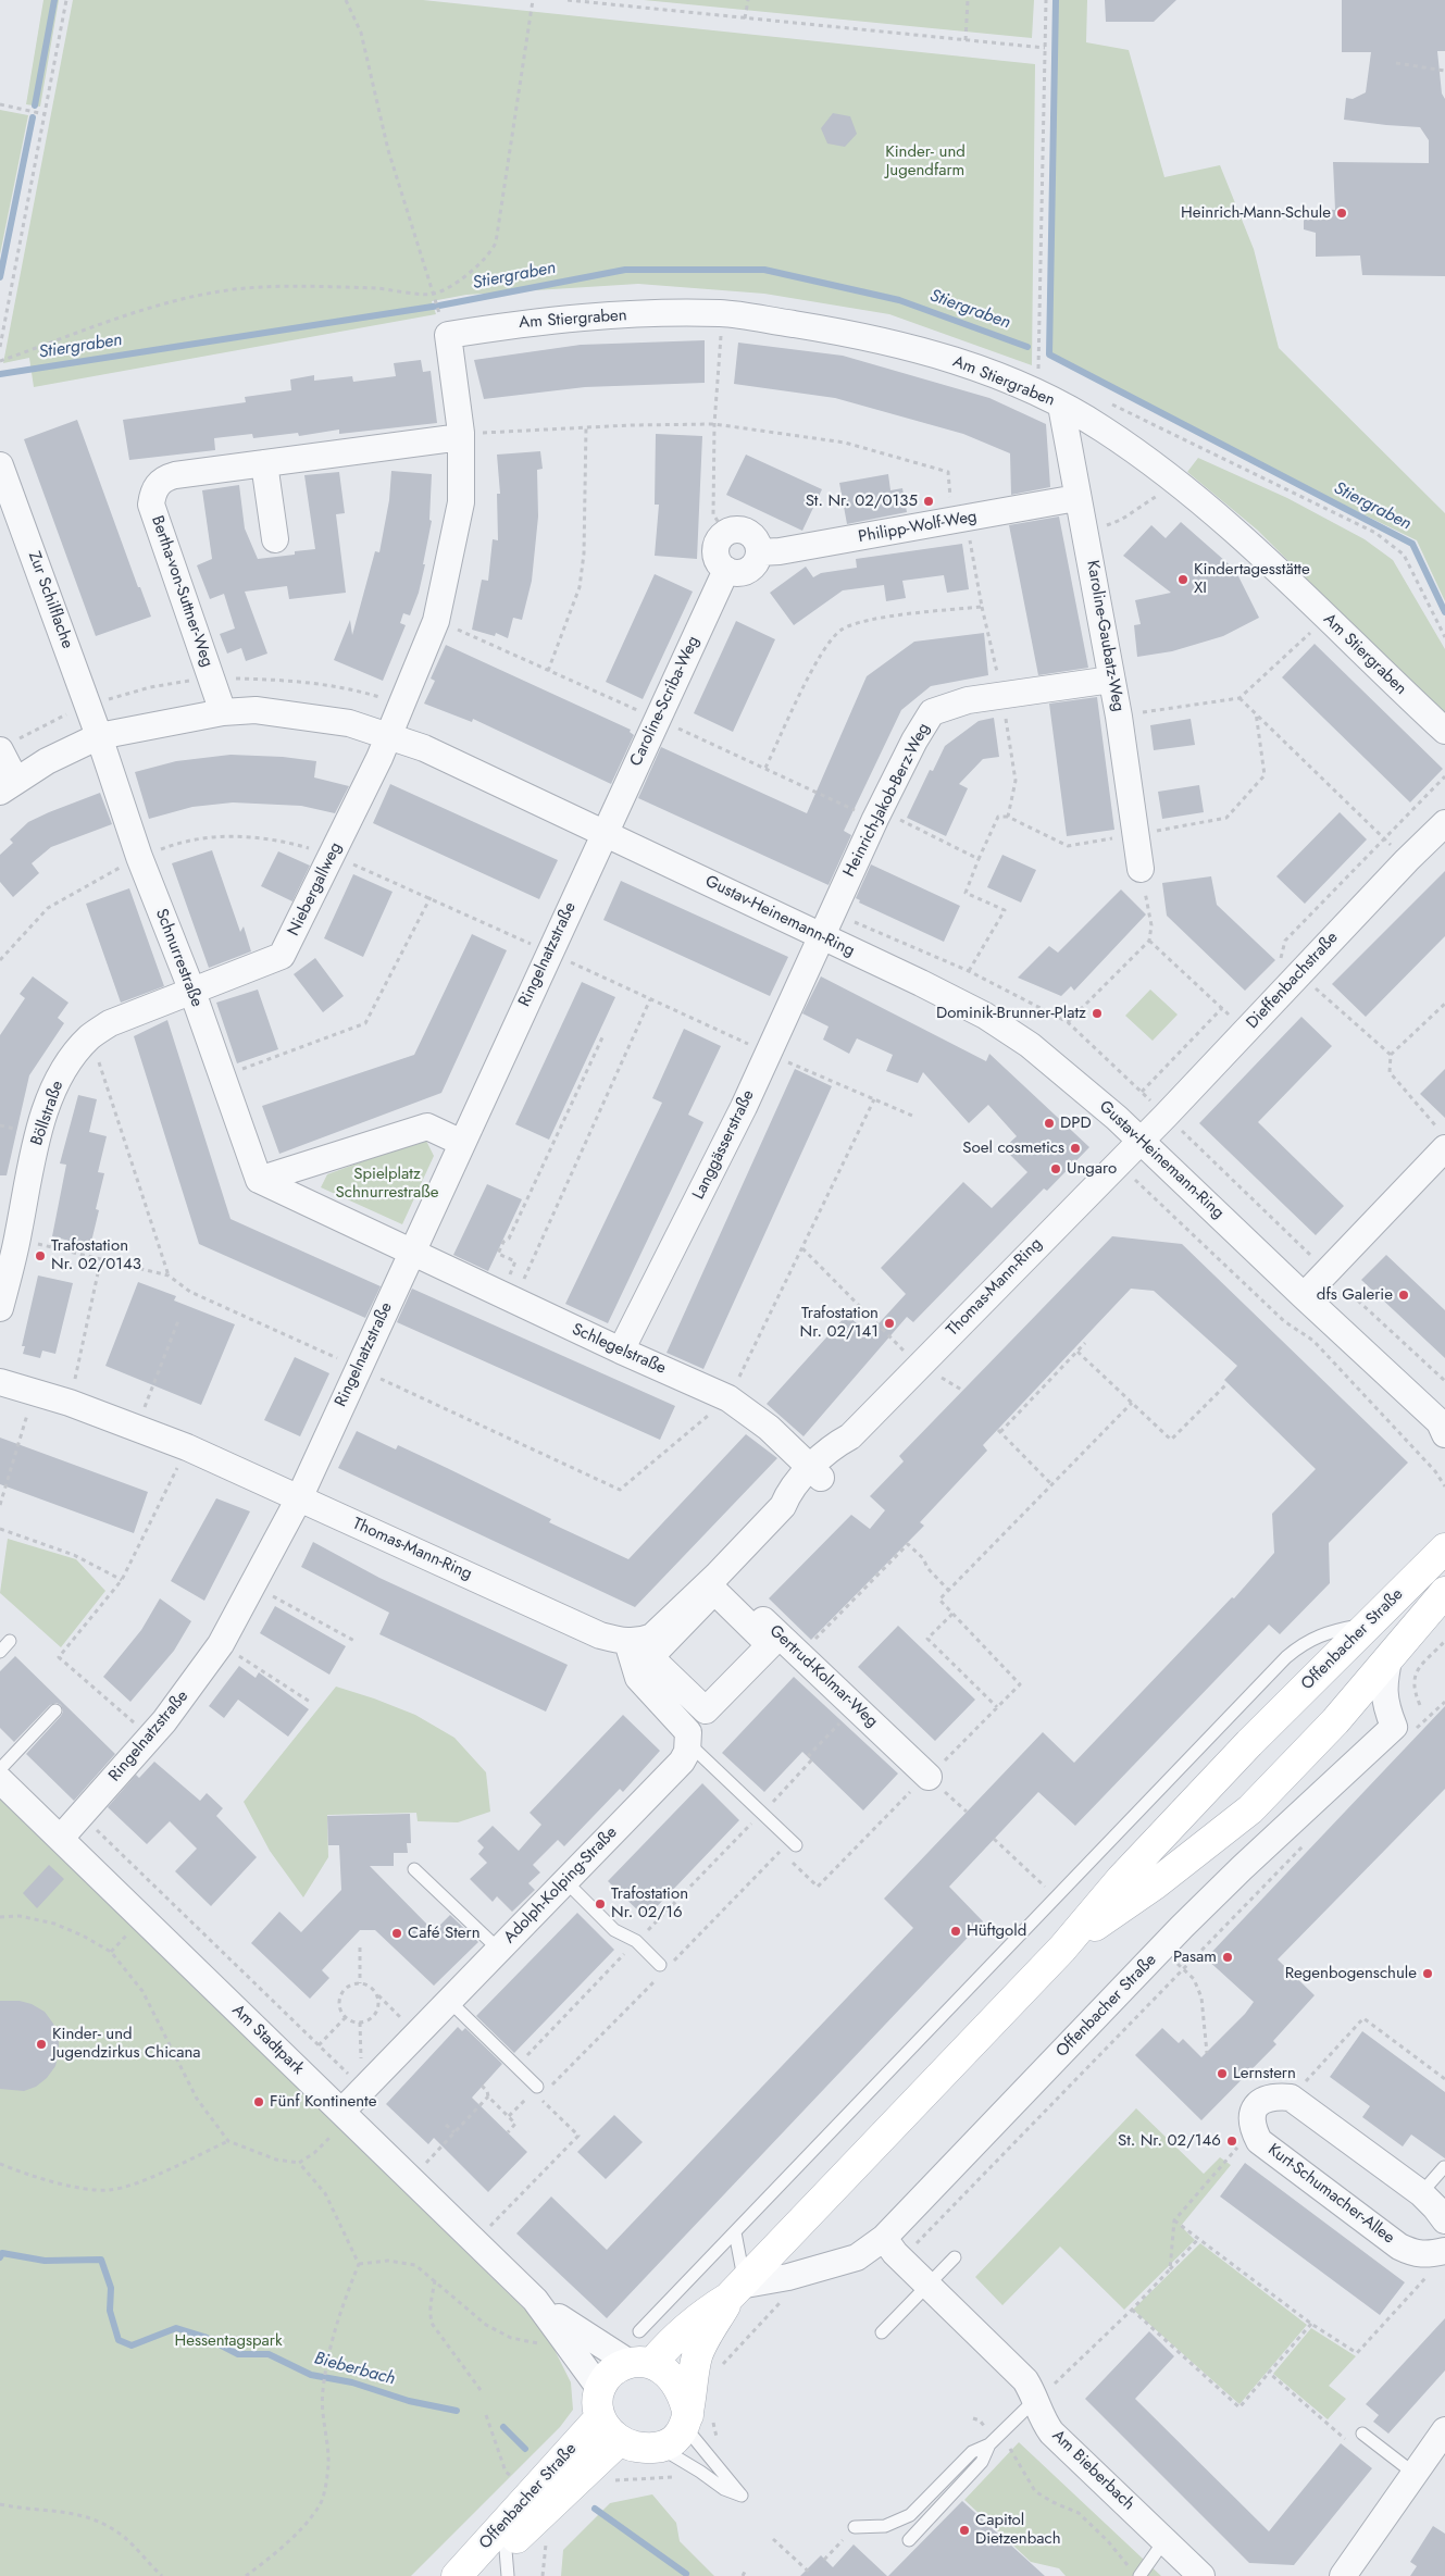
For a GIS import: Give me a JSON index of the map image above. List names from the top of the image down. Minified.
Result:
{"streets":{"main road":["Offenbacher Straße"],"street":["Am Stiergraben","Philipp-Wolf-Weg","Bertha-von-Suttner-Weg","Zur Schilflache","Karoline-Gaubatz-Weg","Caroline-Scriba-Weg","Heinrich-Jakob-Berz-Weg","Niebergallweg","Gustav-Heinemann-Ring","Ringelnatzstraße","Schnurrestraße","Dieffenbachstraße","Böllstraße","Langgässerstraße","Thomas-Mann-Ring","Schlegelstraße","Gertrud-Kolmar-Weg","Adolph-Kolping-Straße","Am Stadtpark","Kurt-Schumacher-Allee","Am Bieberbach"]},"crossings":[["Am Stiergraben","Karoline-Gaubatz-Weg"],["Am Stiergraben","Niebergallweg"],["Philipp-Wolf-Weg","Karoline-Gaubatz-Weg"],["Philipp-Wolf-Weg","Caroline-Scriba-Weg"],["Bertha-von-Suttner-Weg","Niebergallweg"],["Bertha-von-Suttner-Weg","Gustav-Heinemann-Ring"],["Zur Schilflache","Gustav-Heinemann-Ring"],["Zur Schilflache","Schnurrestraße"],["Karoline-Gaubatz-Weg","Heinrich-Jakob-Berz-Weg"],["Caroline-Scriba-Weg","Gustav-Heinemann-Ring"],["Caroline-Scriba-Weg","Ringelnatzstraße"],["Heinrich-Jakob-Berz-Weg","Gustav-Heinemann-Ring"],["Heinrich-Jakob-Berz-Weg","Langgässerstraße"],["Niebergallweg","Gustav-Heinemann-Ring"],["Niebergallweg","Schnurrestraße"],["Niebergallweg","Böllstraße"],["Gustav-Heinemann-Ring","Ringelnatzstraße"],["Gustav-Heinemann-Ring","Schnurrestraße"],["Gustav-Heinemann-Ring","Dieffenbachstraße"],["Gustav-Heinemann-Ring","Langgässerstraße"],["Gustav-Heinemann-Ring","Thomas-Mann-Ring"],["Ringelnatzstraße","Thomas-Mann-Ring"],["Ringelnatzstraße","Schlegelstraße"],["Ringelnatzstraße","Am Stadtpark"],["Schnurrestraße","Böllstraße"],["Dieffenbachstraße","Thomas-Mann-Ring"],["Langgässerstraße","Schlegelstraße"],["Thomas-Mann-Ring","Schlegelstraße"],["Thomas-Mann-Ring","Gertrud-Kolmar-Weg"],["Offenbacher Straße","Am Stadtpark"],["Offenbacher Straße","Am Bieberbach"],["Adolph-Kolping-Straße","Am Stadtpark"]],"water":["Stiergraben","Bieberbach"],"parks":["Kinder- und Jugendfarm","Spielplatz Schnurrestraße","Hessentagspark"],"places":["Heinrich-Mann-Schule","St. Nr. 02/0135","Kindertagesstätte XI","Dominik-Brunner-Platz","DPD","Soel cosmetics","Ungaro","Trafostation Nr. 02/0143","dfs Galerie","Trafostation Nr. 02/141","Trafostation Nr. 02/16","Hüftgold","Café Stern","Pasam","Regenbogenschule","Kinder- und Jugendzirkus Chicana","Lernstern","Fünf Kontinente","St. Nr. 02/146","Capitol Dietzenbach"]}
